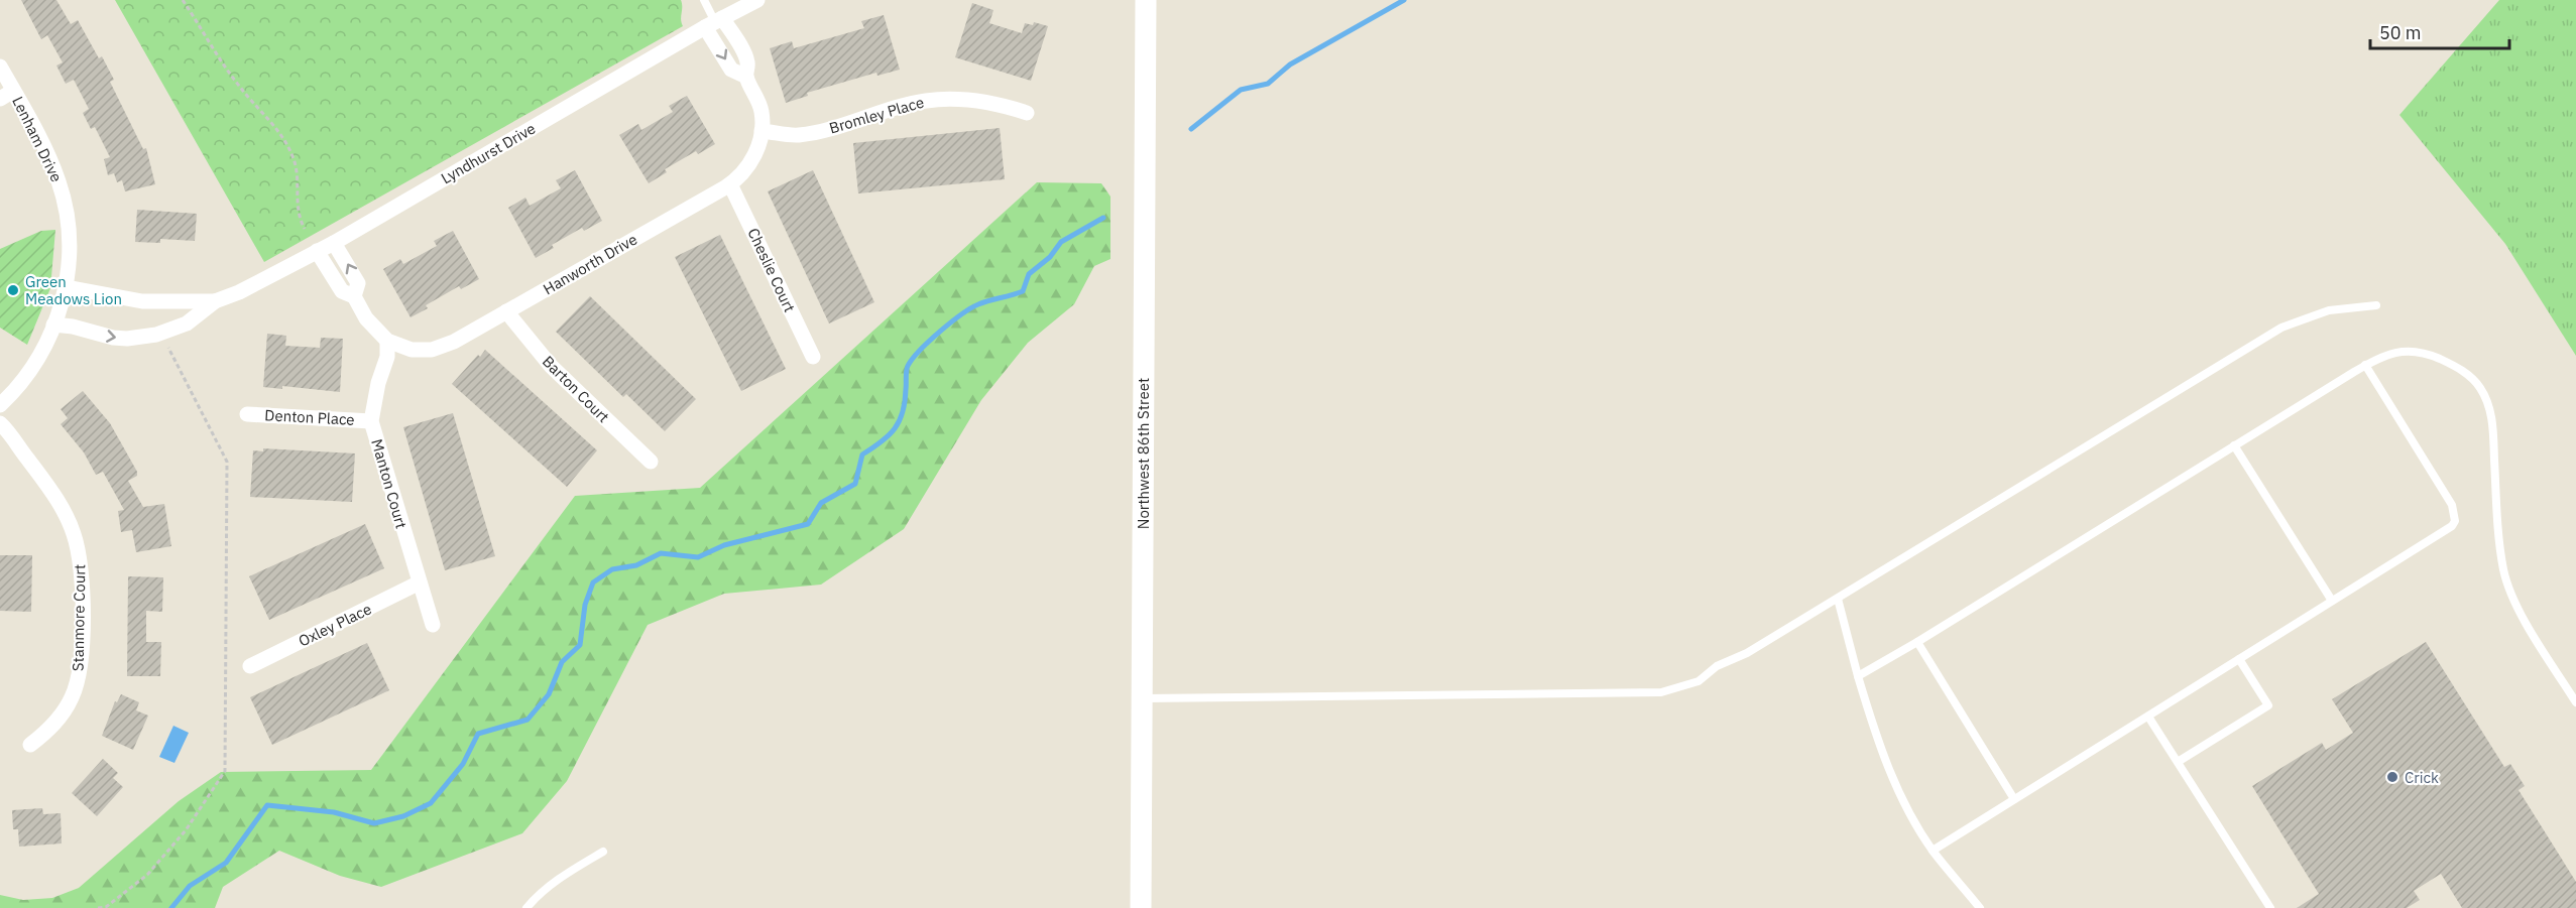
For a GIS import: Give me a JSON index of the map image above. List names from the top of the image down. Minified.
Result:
{"streets":{"main road":["Northwest 86th Street"],"street":["Bromley Place","Lenham Drive","Lyndhurst Drive","Hanworth Drive","Cheslie Court","Barton Court","Denton Place","Manton Court","Stanmore Court","Oxley Place"]},"crossings":[["Bromley Place","Hanworth Drive"],["Lenham Drive","Lyndhurst Drive"],["Lyndhurst Drive","Hanworth Drive"],["Hanworth Drive","Cheslie Court"],["Hanworth Drive","Barton Court"],["Hanworth Drive","Manton Court"],["Denton Place","Manton Court"],["Manton Court","Oxley Place"]],"places":["Green Meadows Lion","Crick"],"scale_bar":"50 m"}
